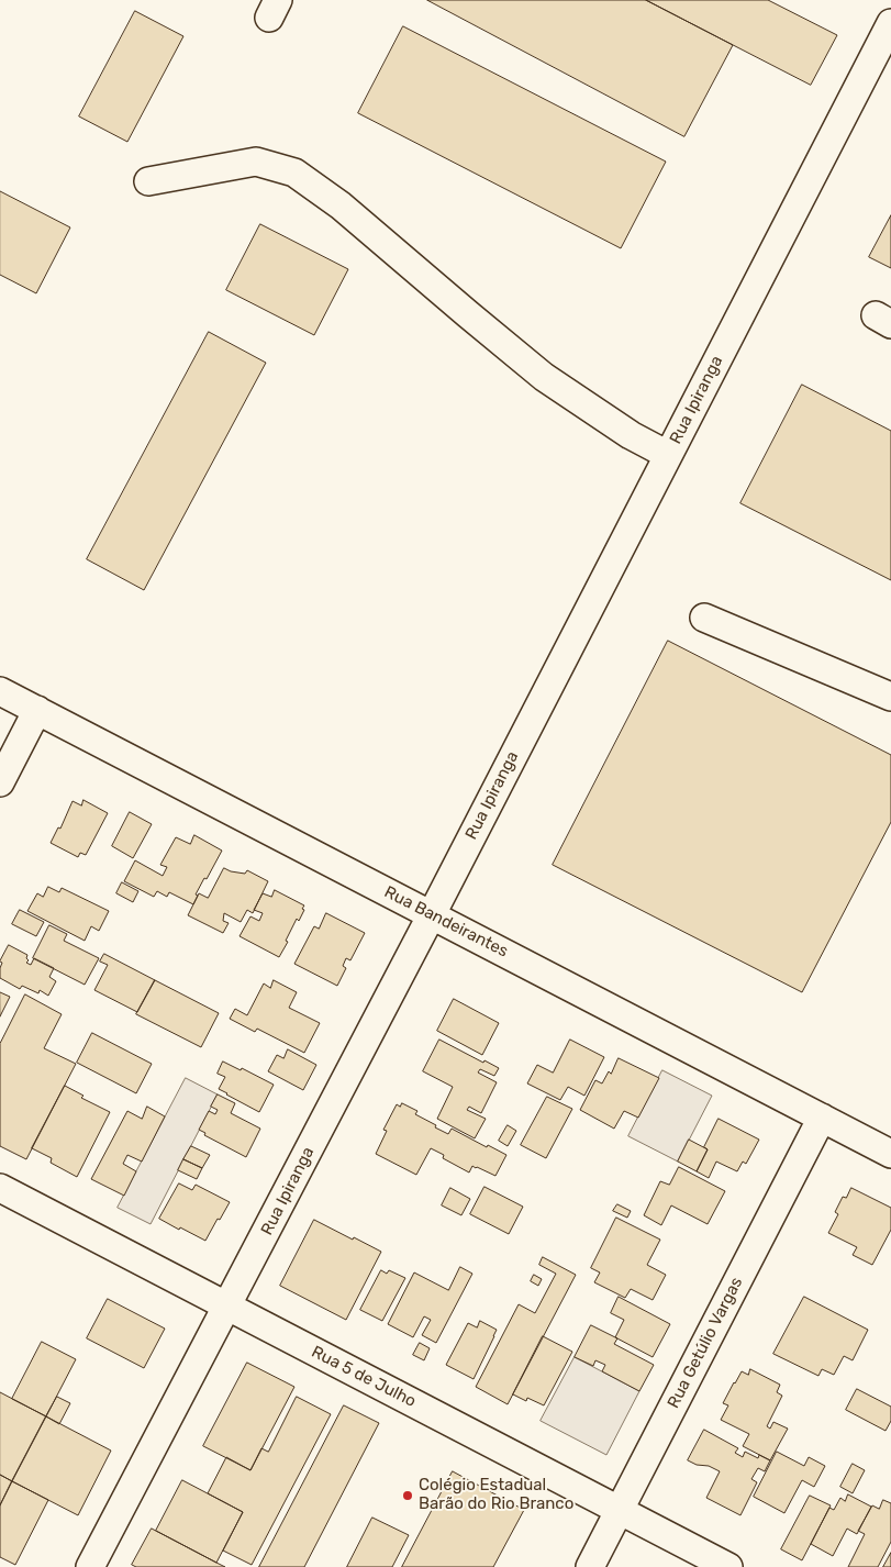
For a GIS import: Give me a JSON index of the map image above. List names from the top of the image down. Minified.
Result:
{"streets":{"street":["Rua Ipiranga","Rua Bandeirantes","Rua Getúlio Vargas","Rua 5 de Julho"]},"crossings":[["Rua Ipiranga","Rua Bandeirantes"],["Rua Ipiranga","Rua 5 de Julho"],["Rua Bandeirantes","Rua Getúlio Vargas"],["Rua Getúlio Vargas","Rua 5 de Julho"]],"places":["Colégio Estadual Barão do Rio Branco"]}
